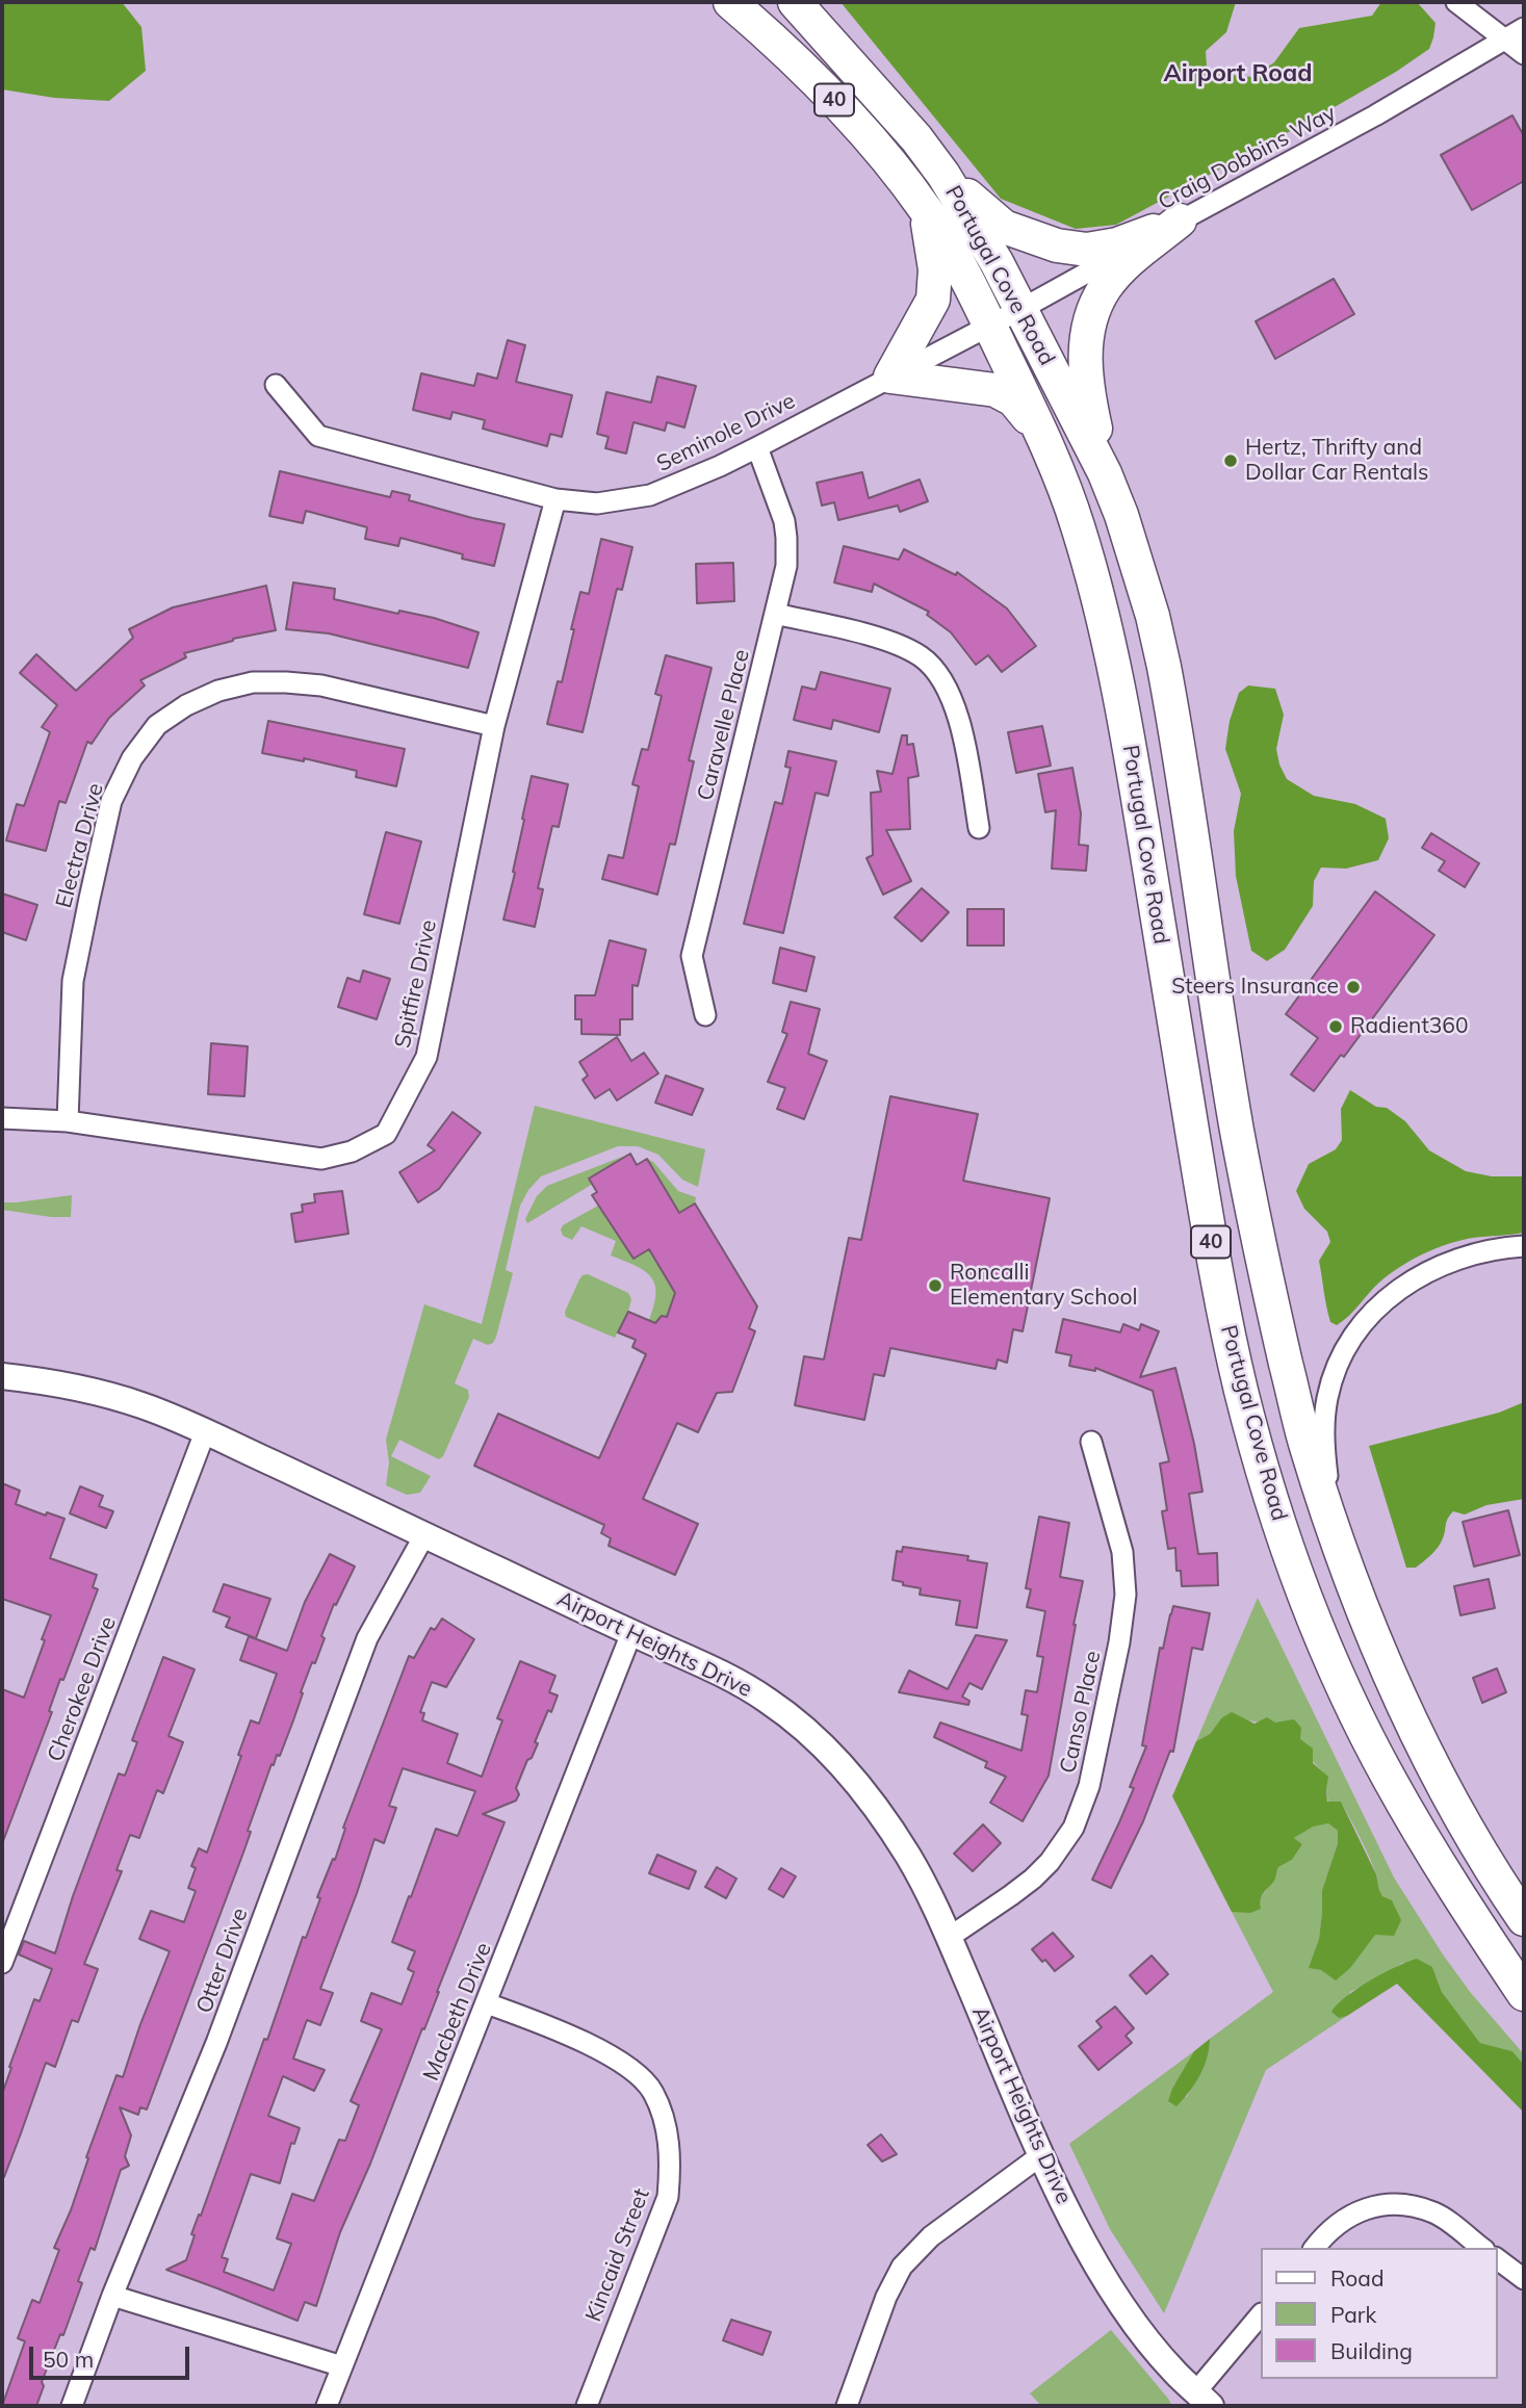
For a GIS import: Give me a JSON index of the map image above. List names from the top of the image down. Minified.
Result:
{"streets":{"main road":["40","Portugal Cove Road"],"street":["Craig Dobbins Way","Seminole Drive","Caravelle Place","Electra Drive","Spitfire Drive","Airport Heights Drive","Cherokee Drive","Canso Place","Otter Drive","Macbeth Drive","Kincaid Street"]},"crossings":[["Craig Dobbins Way","Portugal Cove Road"],["Craig Dobbins Way","Seminole Drive"],["Portugal Cove Road","Seminole Drive"],["Seminole Drive","Caravelle Place"],["Seminole Drive","Spitfire Drive"],["Electra Drive","Spitfire Drive"],["Airport Heights Drive","Cherokee Drive"],["Airport Heights Drive","Canso Place"],["Airport Heights Drive","Otter Drive"],["Airport Heights Drive","Macbeth Drive"],["Macbeth Drive","Kincaid Street"]],"districts":["Airport Road"],"places":["Hertz, Thrifty and Dollar Car Rentals","Steers Insurance","Radient360","Roncalli Elementary School"],"legend":["Road","Park","Building"],"scale_bar":"50 m"}
